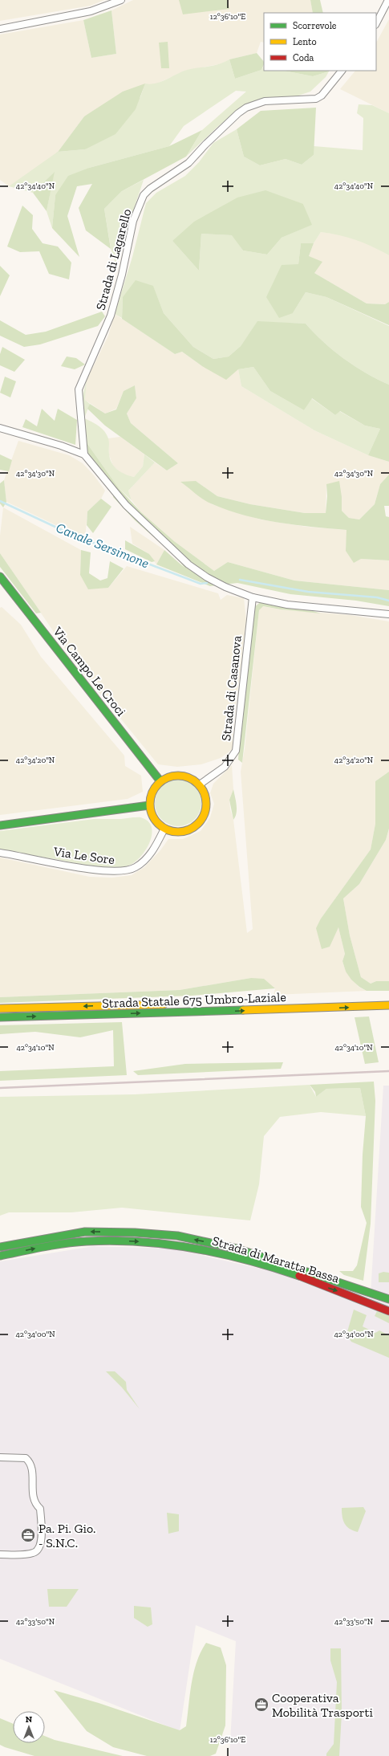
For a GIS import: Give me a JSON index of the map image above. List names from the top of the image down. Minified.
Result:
{"streets":{"main road":["Via Campo Le Croci","Strada Statale 675 Umbro-Laziale","Strada di Maratta Bassa"],"street":["Strada di Lagarello","Strada di Casanova","Via Le Sore"]},"crossings":[["Via Campo Le Croci","Strada di Casanova"],["Via Campo Le Croci","Via Le Sore"],["Strada di Casanova","Via Le Sore"]],"water":["Canale Sersimone"],"places":{"office":["Pa. Pi. Gio. - S.N.C.","Cooperativa Mobilità Trasporti"]},"legend":["Scorrevole","Lento","Coda"],"north":"top","coordinates":["12°36'10\"E","42°34'40\"N","42°34'30\"N","42°34'20\"N","42°34'10\"N","42°34'00\"N","42°33'50\"N"]}
